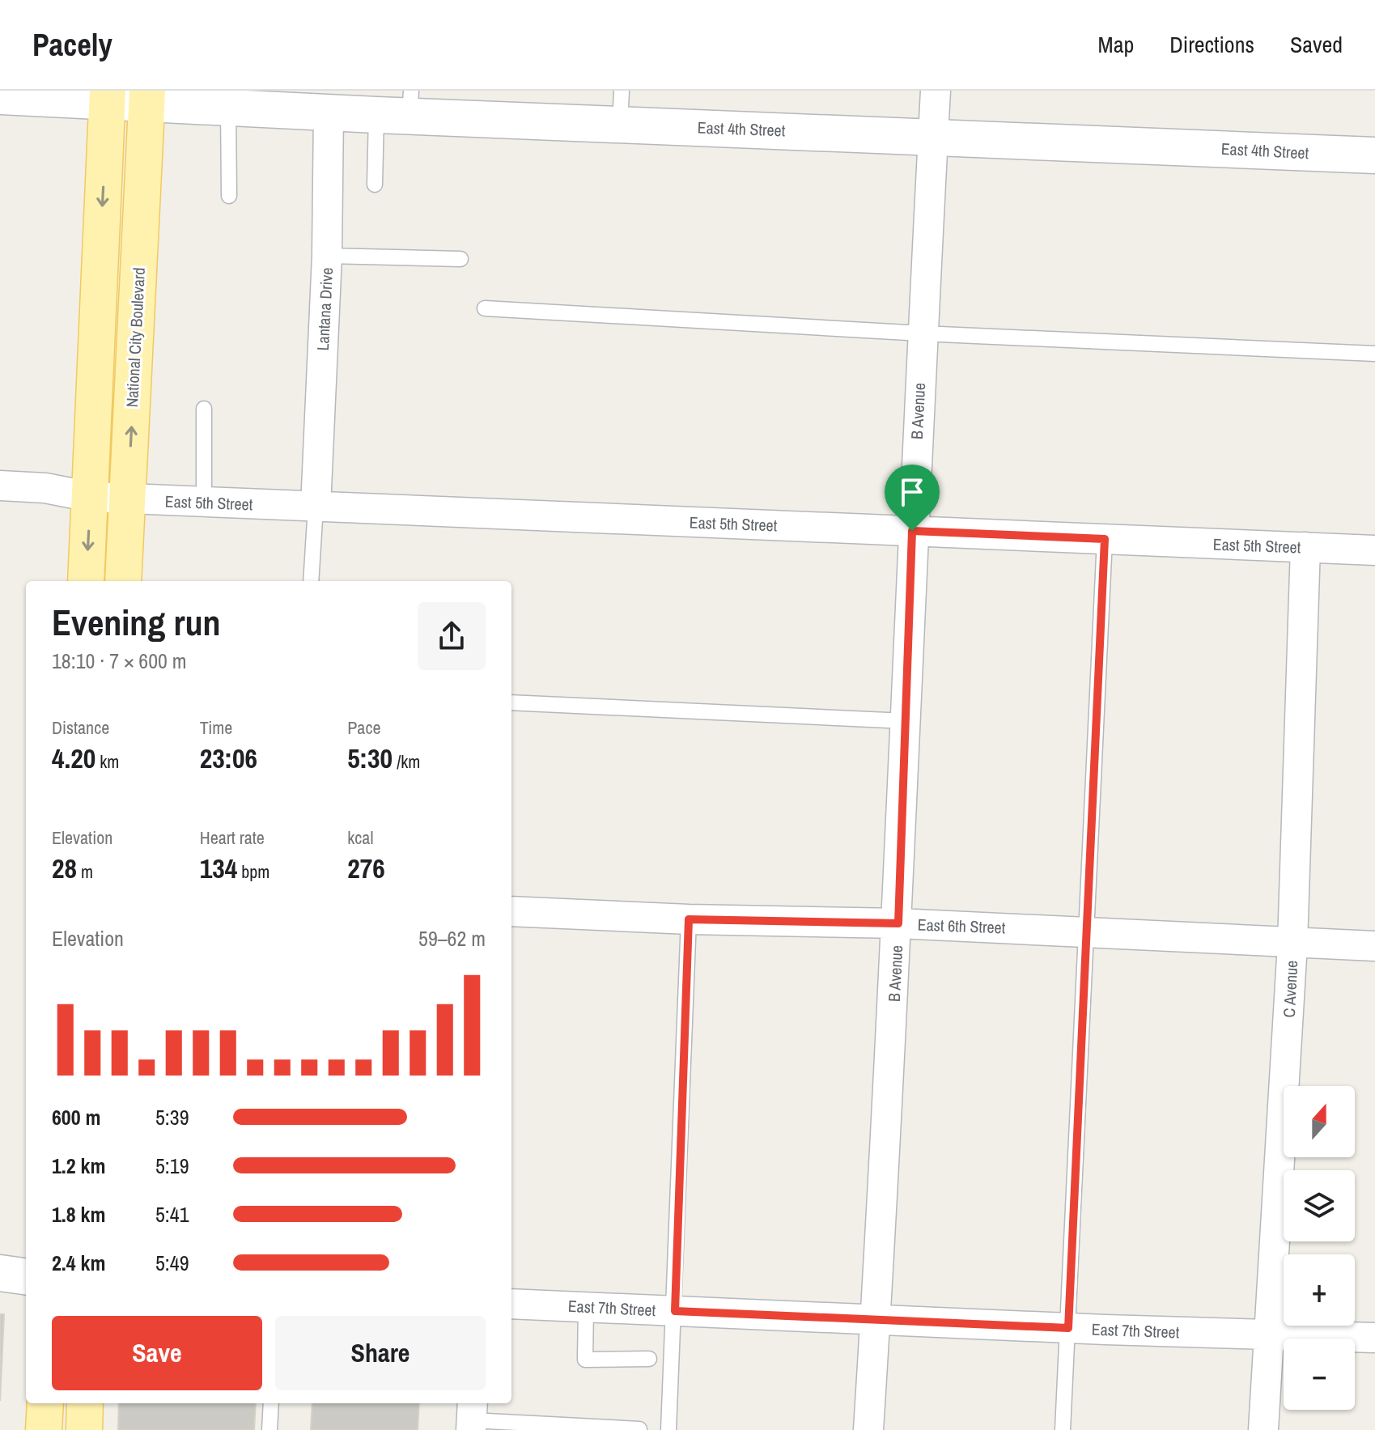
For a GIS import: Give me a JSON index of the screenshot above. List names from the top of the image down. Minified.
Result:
{"streets":{"main road":["National City Boulevard"],"street":["East 4th Street","Lantana Drive","B Avenue","East 5th Street","East 6th Street","C Avenue","East 7th Street"]},"crossings":[["East 4th Street","Lantana Drive"],["East 4th Street","National City Boulevard"],["East 4th Street","B Avenue"],["Lantana Drive","East 5th Street"],["National City Boulevard","East 5th Street"],["B Avenue","East 5th Street"],["B Avenue","East 6th Street"],["B Avenue","East 7th Street"],["East 5th Street","C Avenue"],["East 6th Street","C Avenue"],["C Avenue","East 7th Street"]],"north":"top","page":{"header":"Pacely","nav":["Map","Directions","Saved"],"heading":["Evening run","18:10 · 7 × 600 m"],"stats":[["Distance","4.20 km"],["Time","23:06"],["Pace","5:30 /km"],["Elevation","28 m"],["Heart rate","134 bpm"],["kcal","276"]],"chart":["Elevation","59–62 m"],"map_buttons":["+","−"],"list":[{"name":"600 m","note":"5:39"},{"name":"1.2 km","note":"5:19"},{"name":"1.8 km","note":"5:41"},{"name":"2.4 km","note":"5:49"}],"buttons":["Save","Share"]}}
